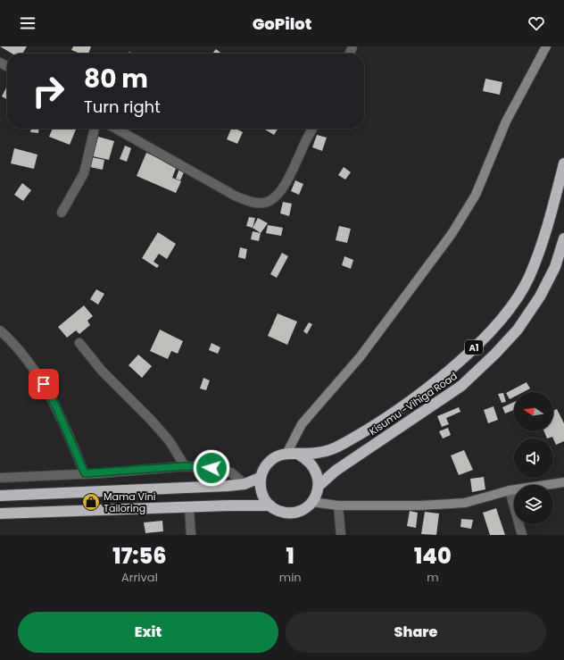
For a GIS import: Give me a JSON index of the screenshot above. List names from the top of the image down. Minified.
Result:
{"streets":{"highway":["A1","Kisumu -Vihiga Road"]},"crossings":[["A1","Kisumu -Vihiga Road"]],"places":{"shop":["Mama Vini Tailoring"]},"north":"left","page":{"header":"GoPilot","turn":["80 m","Turn right"],"eta":["17:56","Arrival","1","min","140","m"],"buttons":["Exit","Share"]}}
